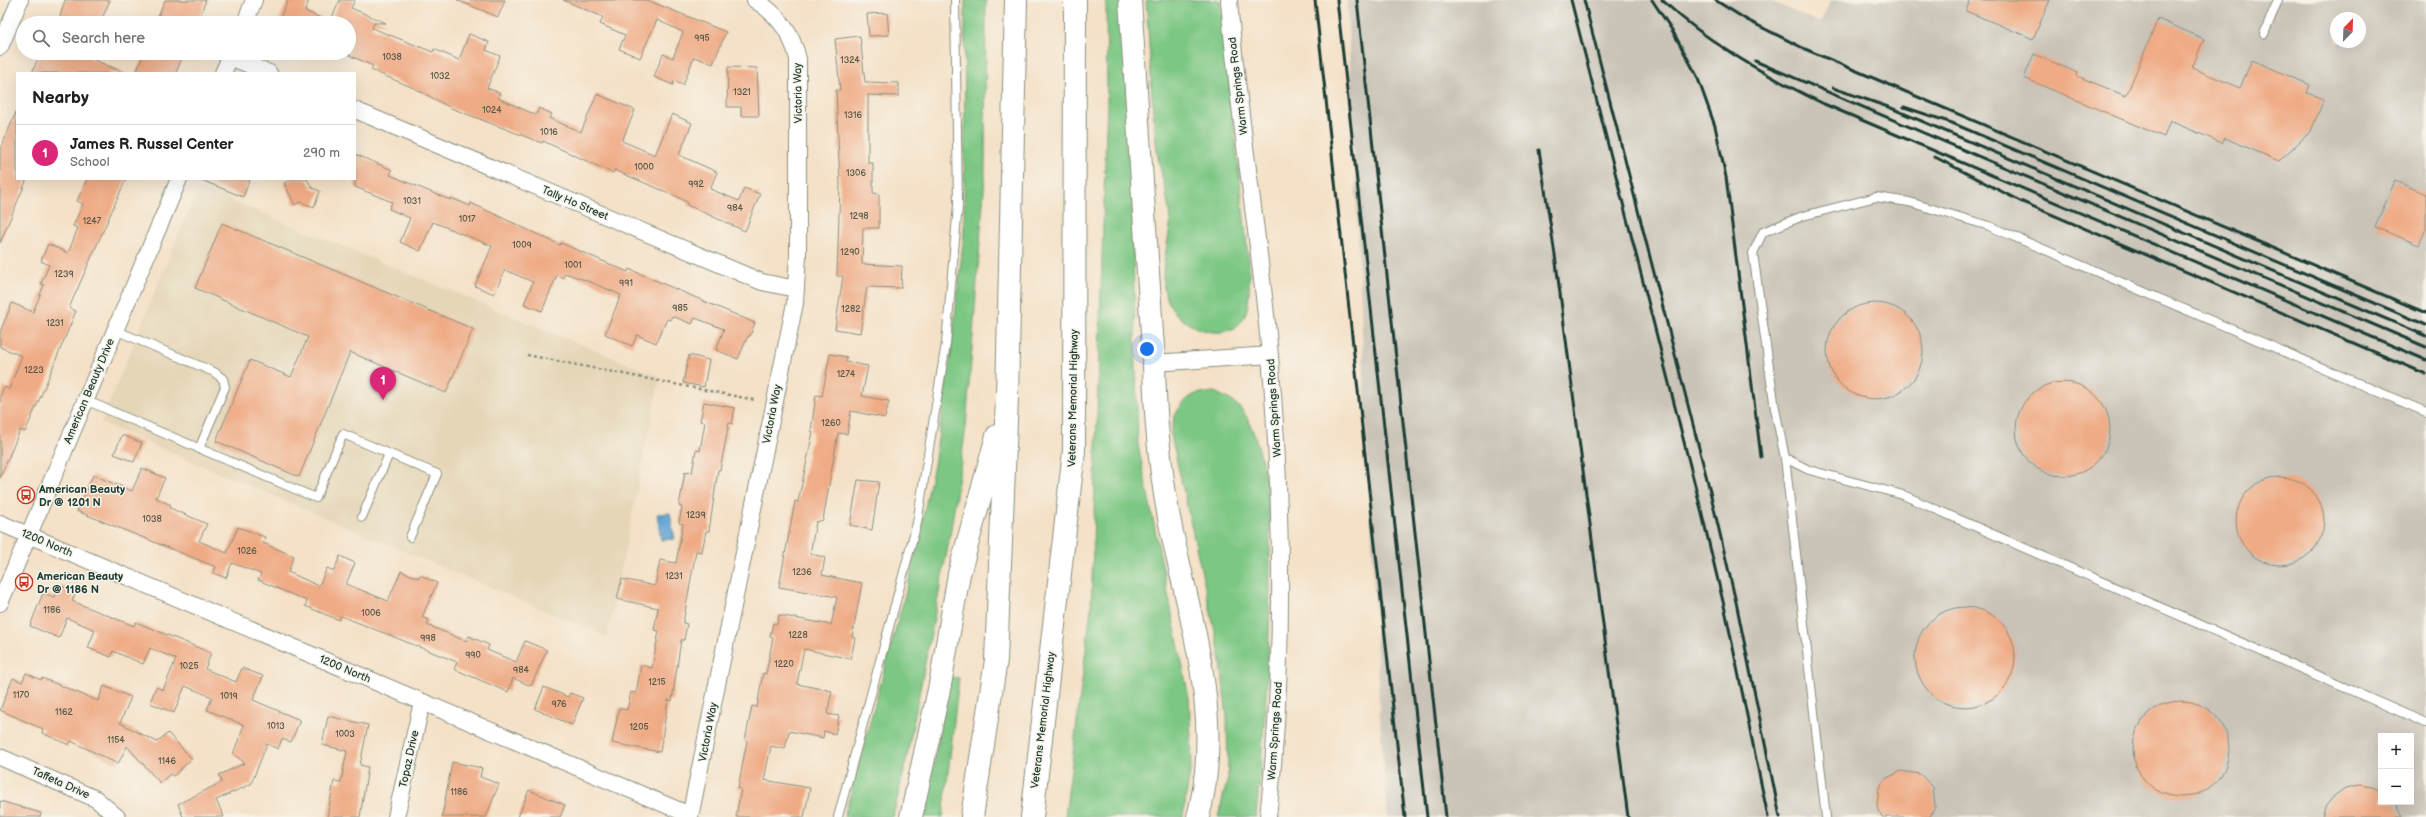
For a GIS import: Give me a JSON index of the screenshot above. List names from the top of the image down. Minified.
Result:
{"streets":{"main road":["Veterans Memorial Highway"],"street":["Warm Springs Road","Victoria Way","Tally Ho Street","American Beauty Drive","1200 North","Topaz Drive","Taffeta Drive"]},"crossings":[["Victoria Way","Tally Ho Street"],["Victoria Way","1200 North"],["American Beauty Drive","1200 North"],["1200 North","Topaz Drive"]],"places":{"bus stop":["American Beauty Dr @ 1201 N","American Beauty Dr @ 1186 N"]},"house_numbers":["995","1038","1324","1032","1321","1024","1316","1016","1000","1306","992","1031","984","1298","1017","1247","1009","1290","1001","1239","991","985","1282","1231","1223","1274","1260","1239","1038","1026","1236","1231","1186","1006","1228","998","990","1220","1025","984","1215","1170","1019","976","1162","1013","1205","1003","1154","1146","1186"],"north":"top right","page":{"search":"Search here","heading":"Nearby","list":[{"mark":"1","name":"James R. Russel Center","note":"School","value":"290 m"}],"pins":"1","map_buttons":["+","−"]}}
